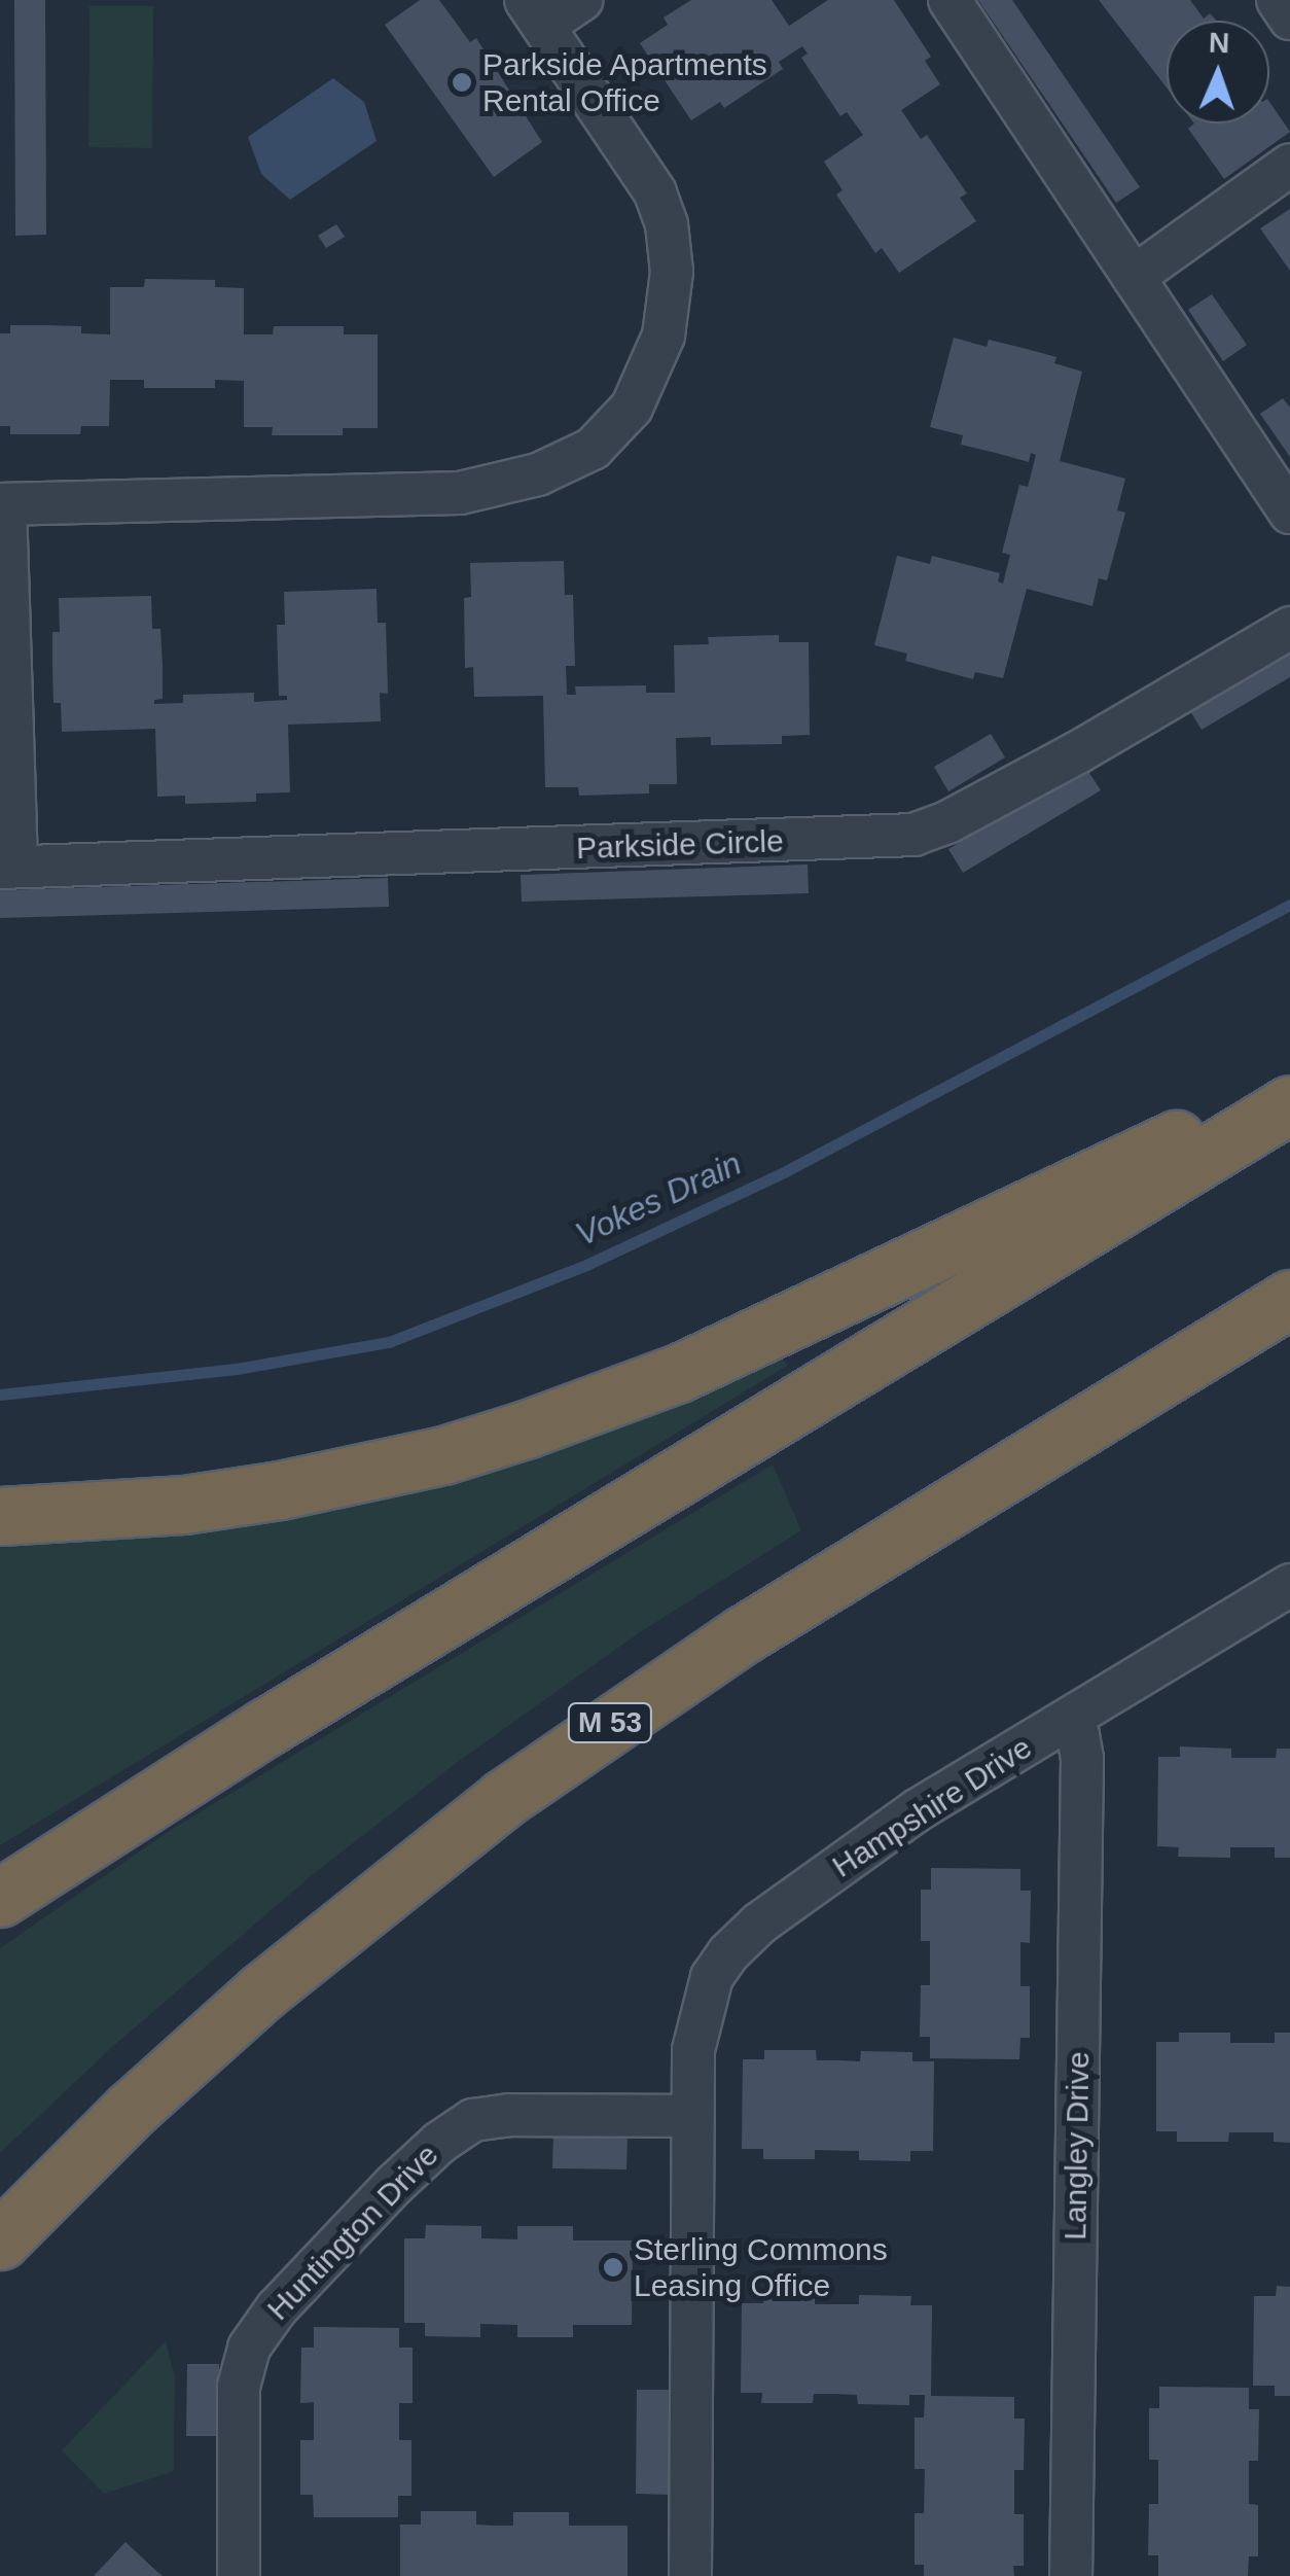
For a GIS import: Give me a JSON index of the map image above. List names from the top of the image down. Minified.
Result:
{"streets":{"highway":["M 53"],"street":["Parkside Circle","Hampshire Drive","Langley Drive","Huntington Drive"]},"crossings":[["Hampshire Drive","Langley Drive"],["Hampshire Drive","Huntington Drive"]],"water":["Vokes Drain"],"places":["Parkside Apartments Rental Office","Sterling Commons Leasing Office"],"north":"top"}
